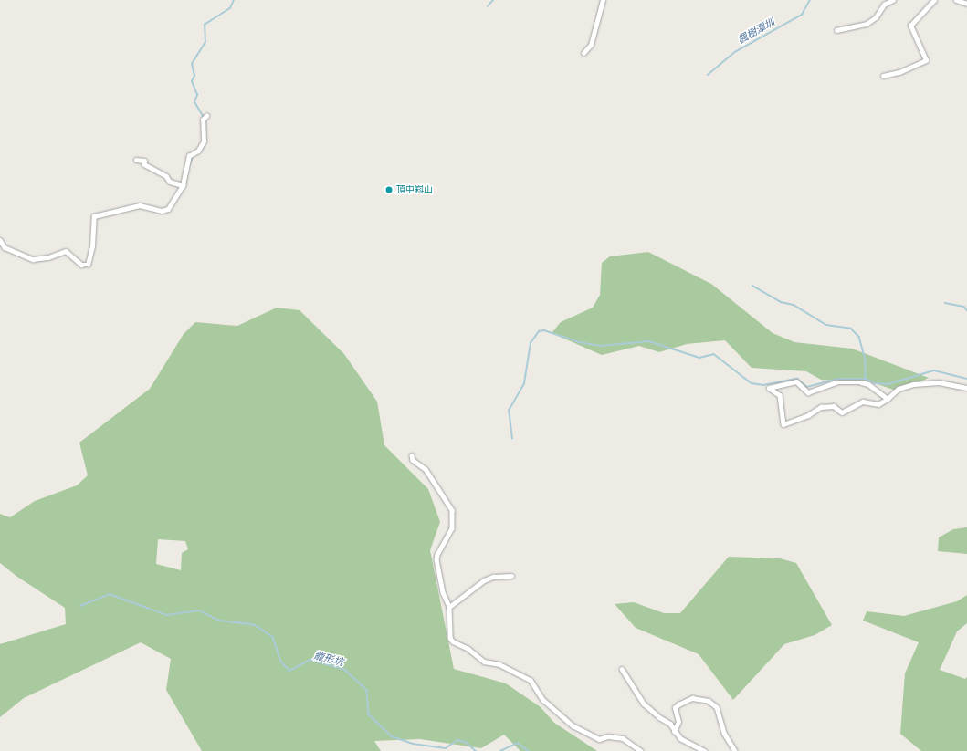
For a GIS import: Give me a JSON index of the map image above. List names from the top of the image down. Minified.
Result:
{"water":["楓樹潭圳","龍形坑"],"places":["頂中嵙山"]}
